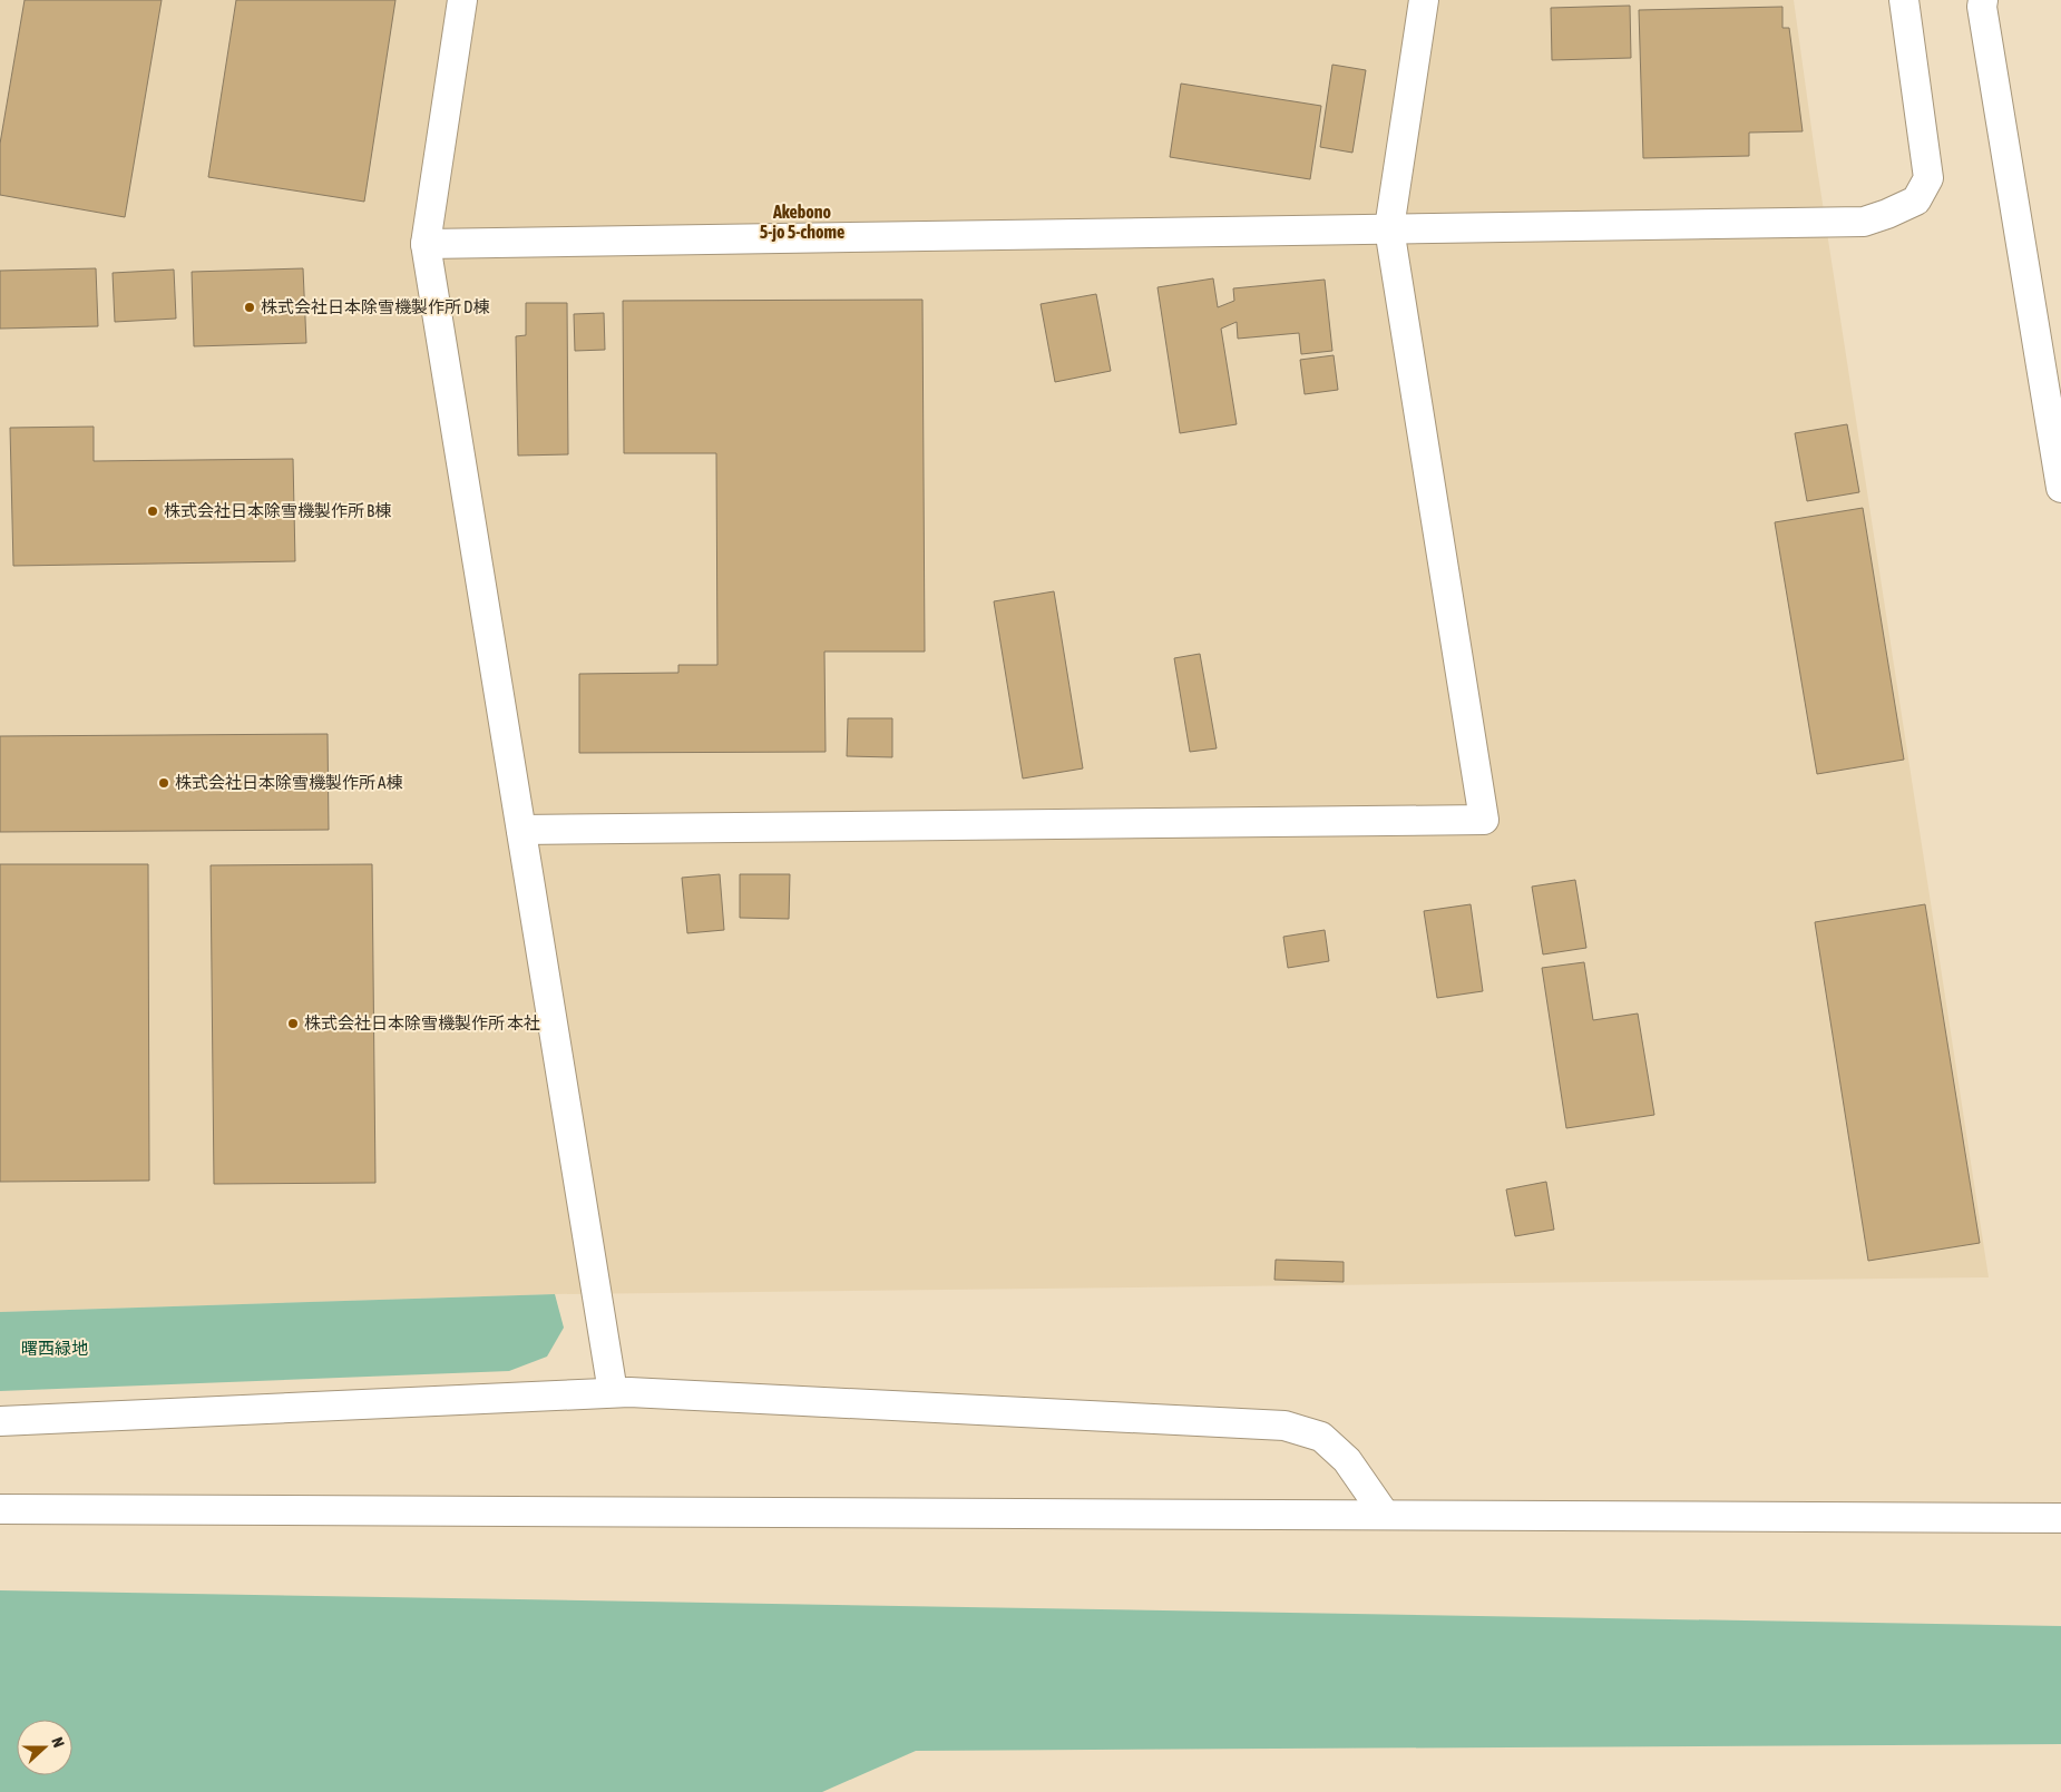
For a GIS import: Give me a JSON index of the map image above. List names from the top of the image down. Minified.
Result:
{"districts":["Akebono 5-jo 5-chome"],"parks":["曙西緑地"],"places":["株式会社日本除雪機製作所 D棟","株式会社日本除雪機製作所 B棟","株式会社日本除雪機製作所 A棟","株式会社日本除雪機製作所 本社"],"north":"right"}
